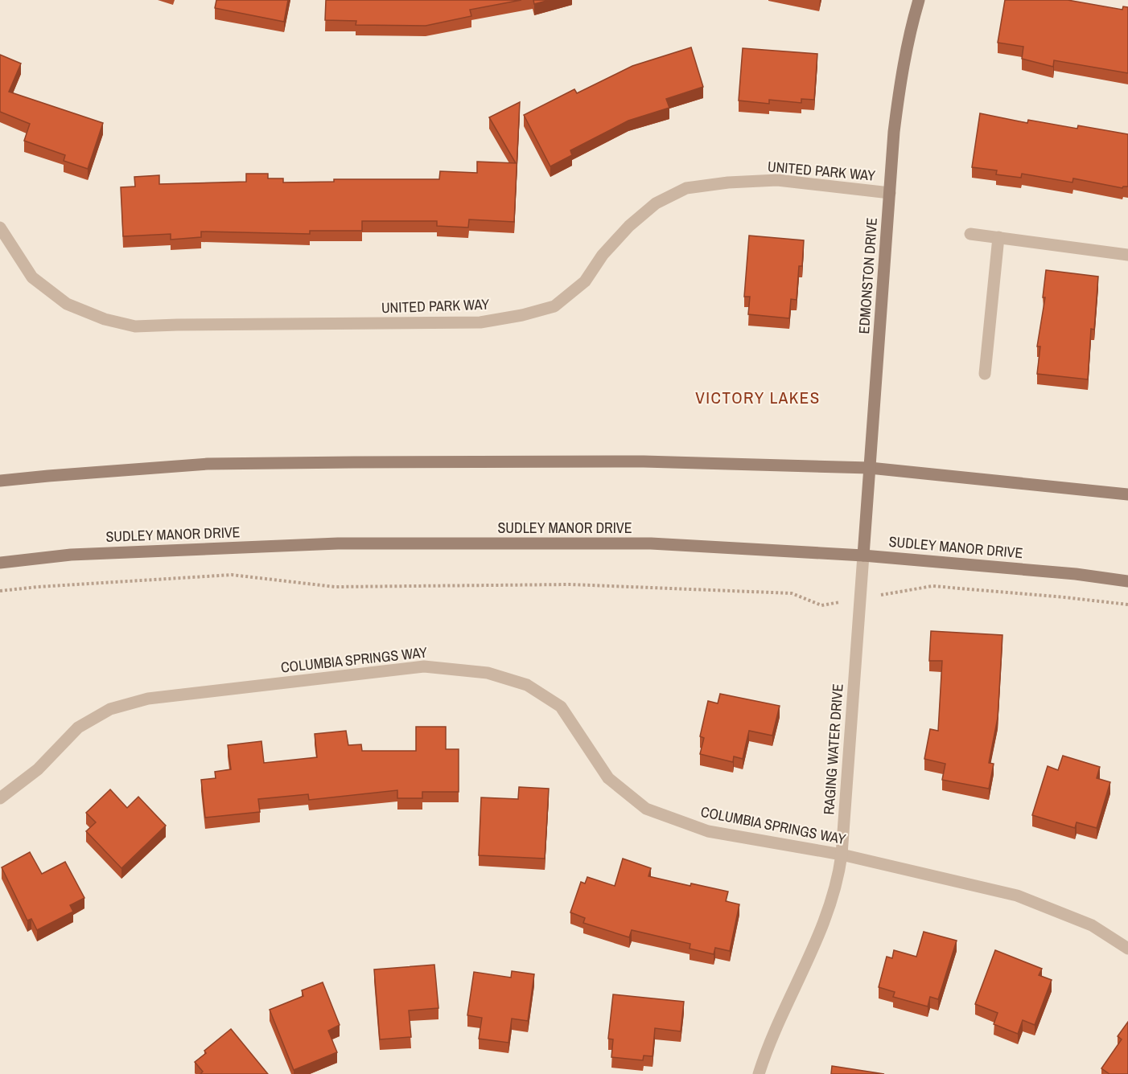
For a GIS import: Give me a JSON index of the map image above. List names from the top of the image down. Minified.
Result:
{"streets":{"main road":["EDMONSTON DRIVE","SUDLEY MANOR DRIVE"],"street":["UNITED PARK WAY","COLUMBIA SPRINGS WAY","RAGING WATER DRIVE"]},"crossings":[["UNITED PARK WAY","EDMONSTON DRIVE"],["EDMONSTON DRIVE","SUDLEY MANOR DRIVE"],["EDMONSTON DRIVE","RAGING WATER DRIVE"],["SUDLEY MANOR DRIVE","RAGING WATER DRIVE"],["COLUMBIA SPRINGS WAY","RAGING WATER DRIVE"]],"districts":["VICTORY LAKES"]}
